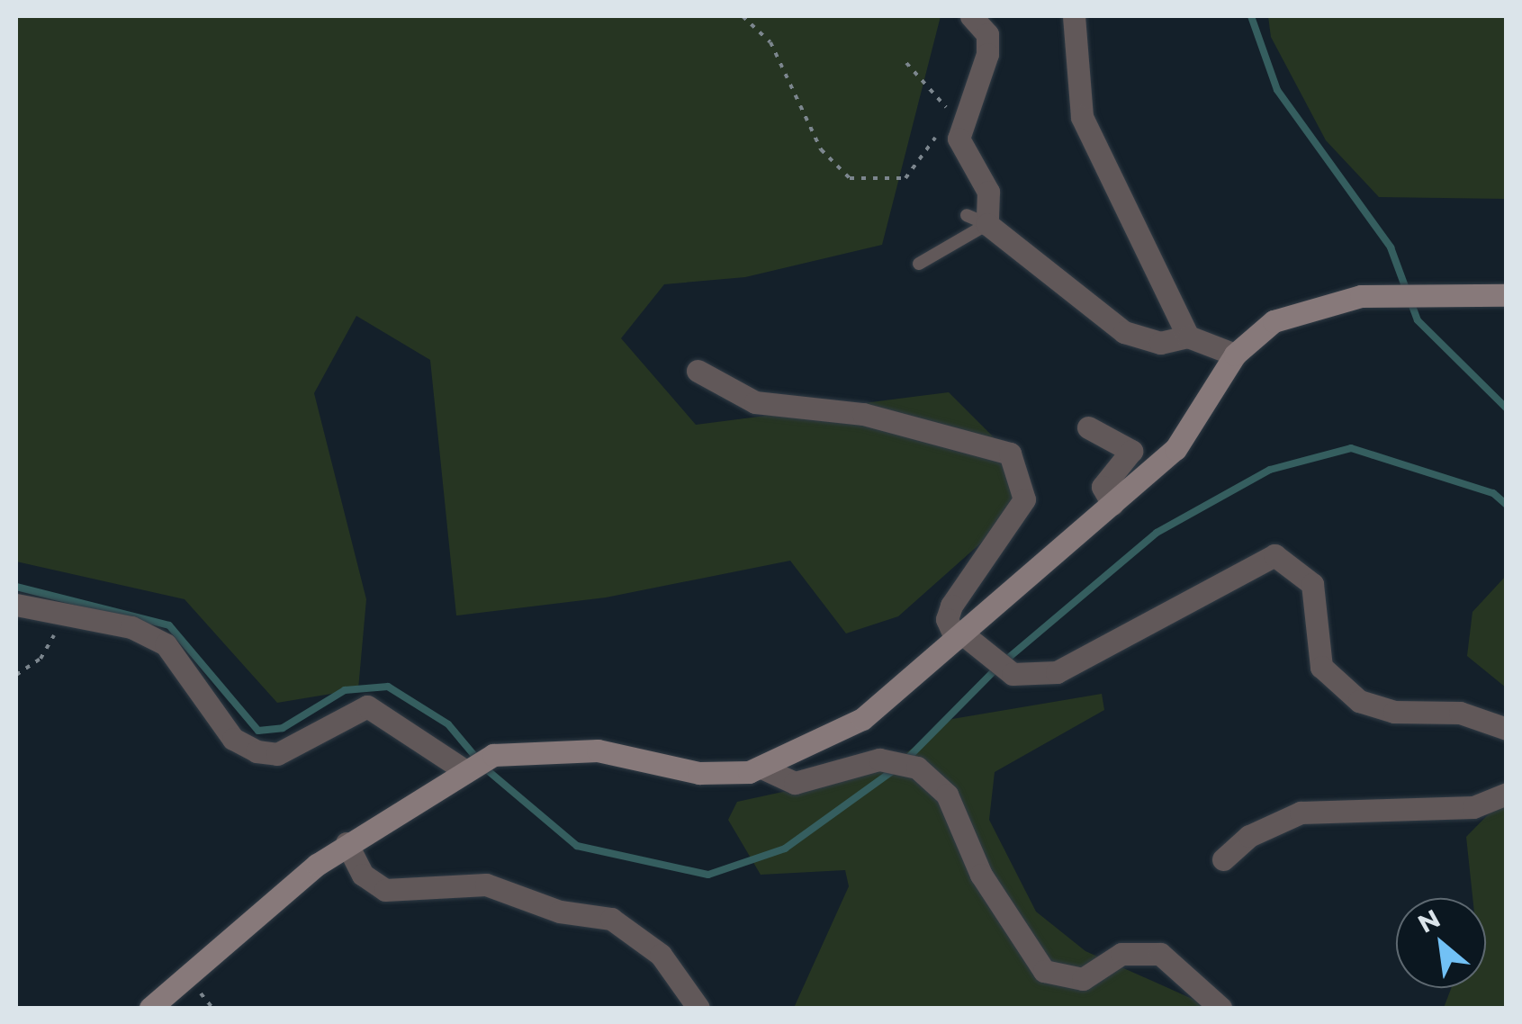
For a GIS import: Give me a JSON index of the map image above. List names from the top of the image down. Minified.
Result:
{"north":"top left"}
